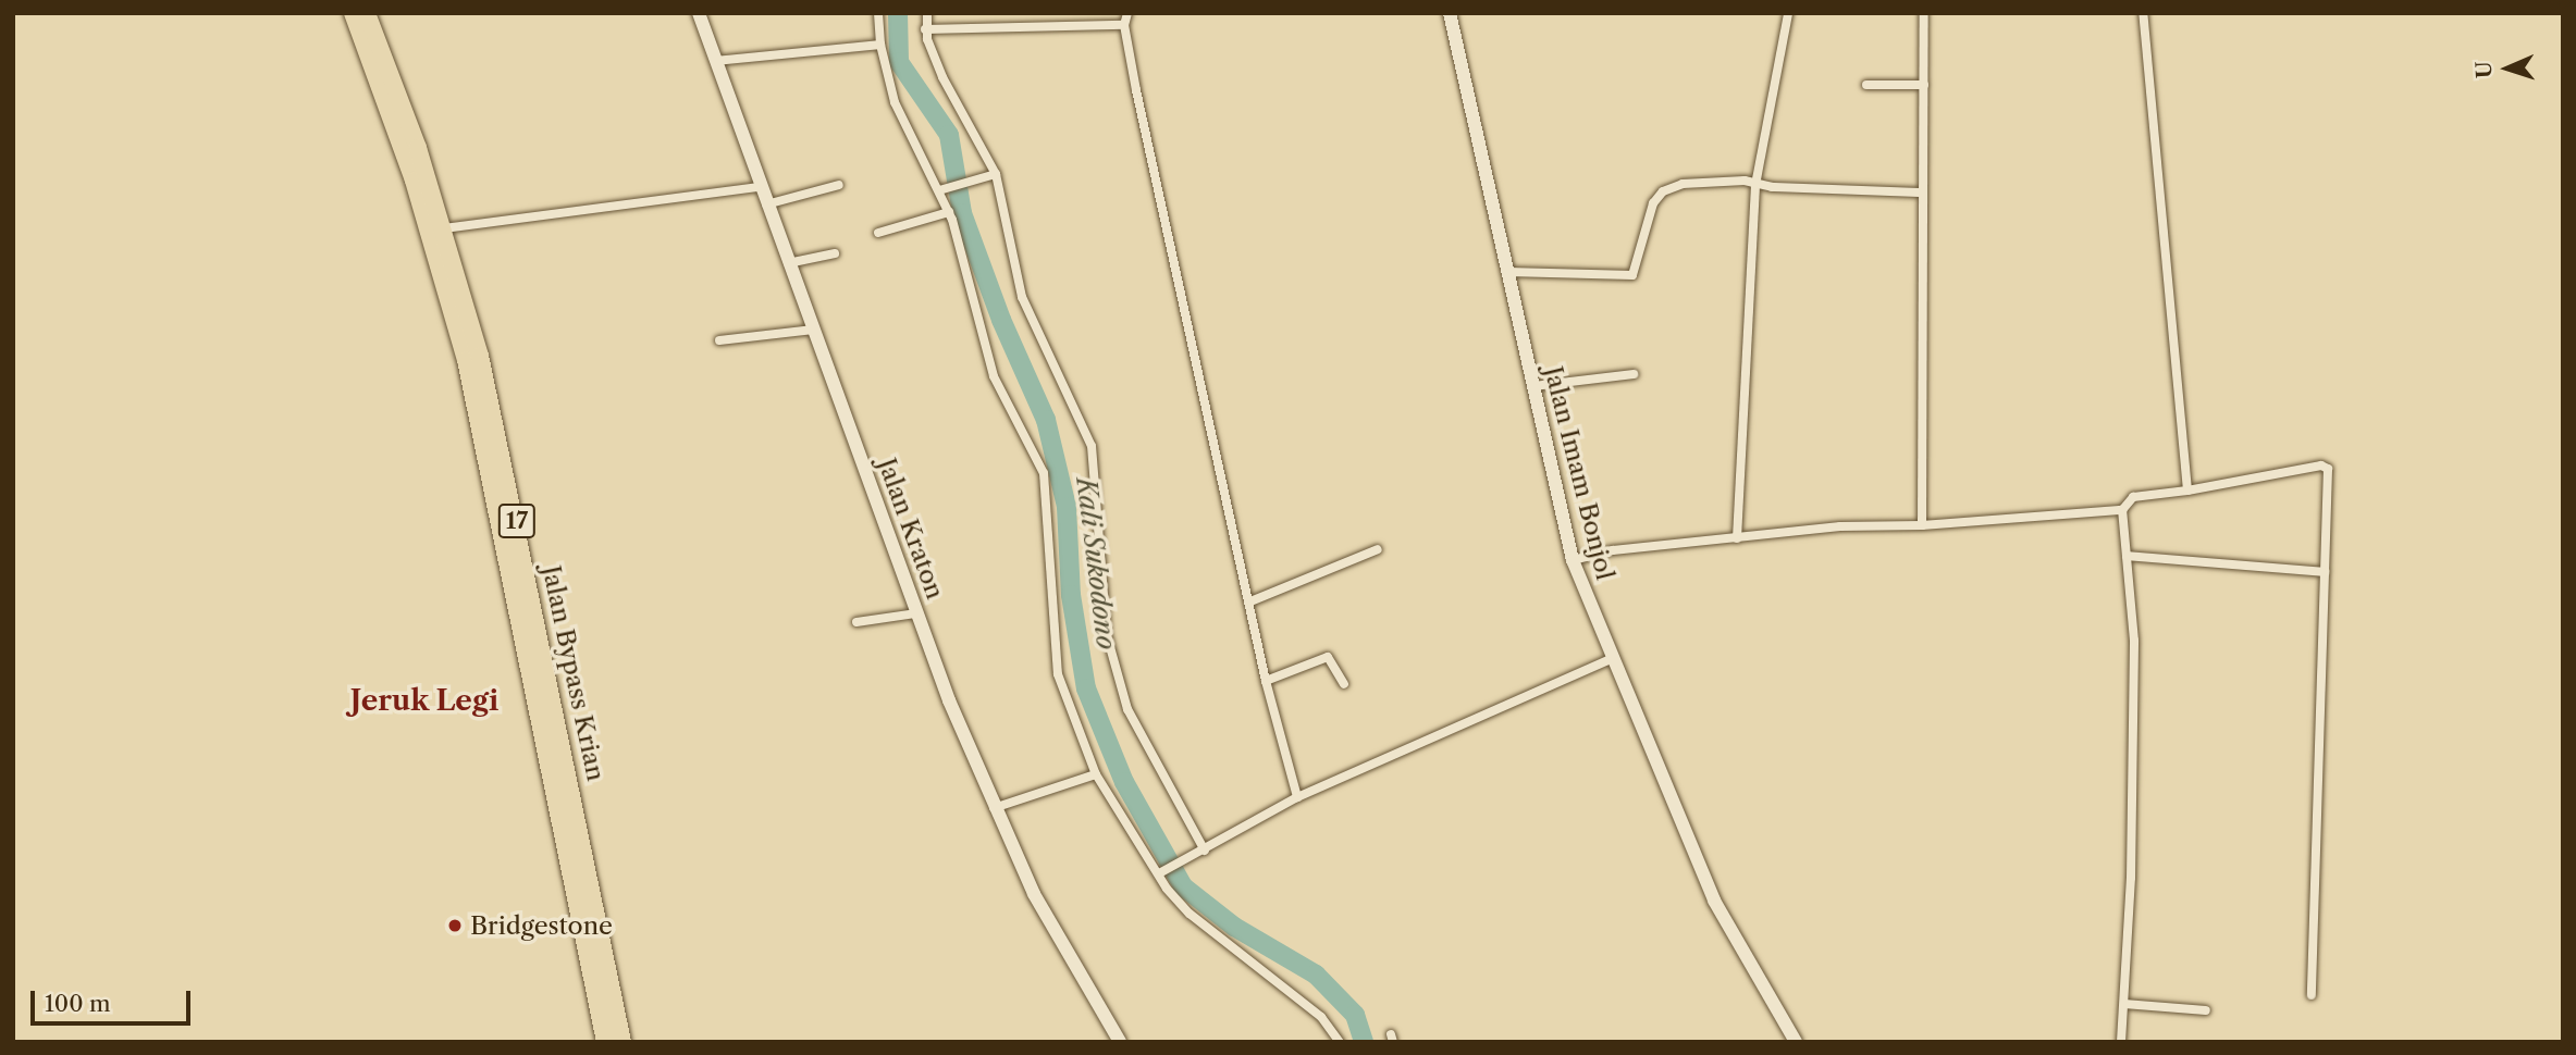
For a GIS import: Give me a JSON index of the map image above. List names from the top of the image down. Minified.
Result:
{"streets":{"highway":["17","Jalan Bypass Krian"],"street":["Jalan Imam Bonjol","Jalan Kraton"]},"districts":["Jeruk Legi"],"water":["Kali Sukodono"],"places":["Bridgestone"],"scale_bar":"100 m","north":"left"}
